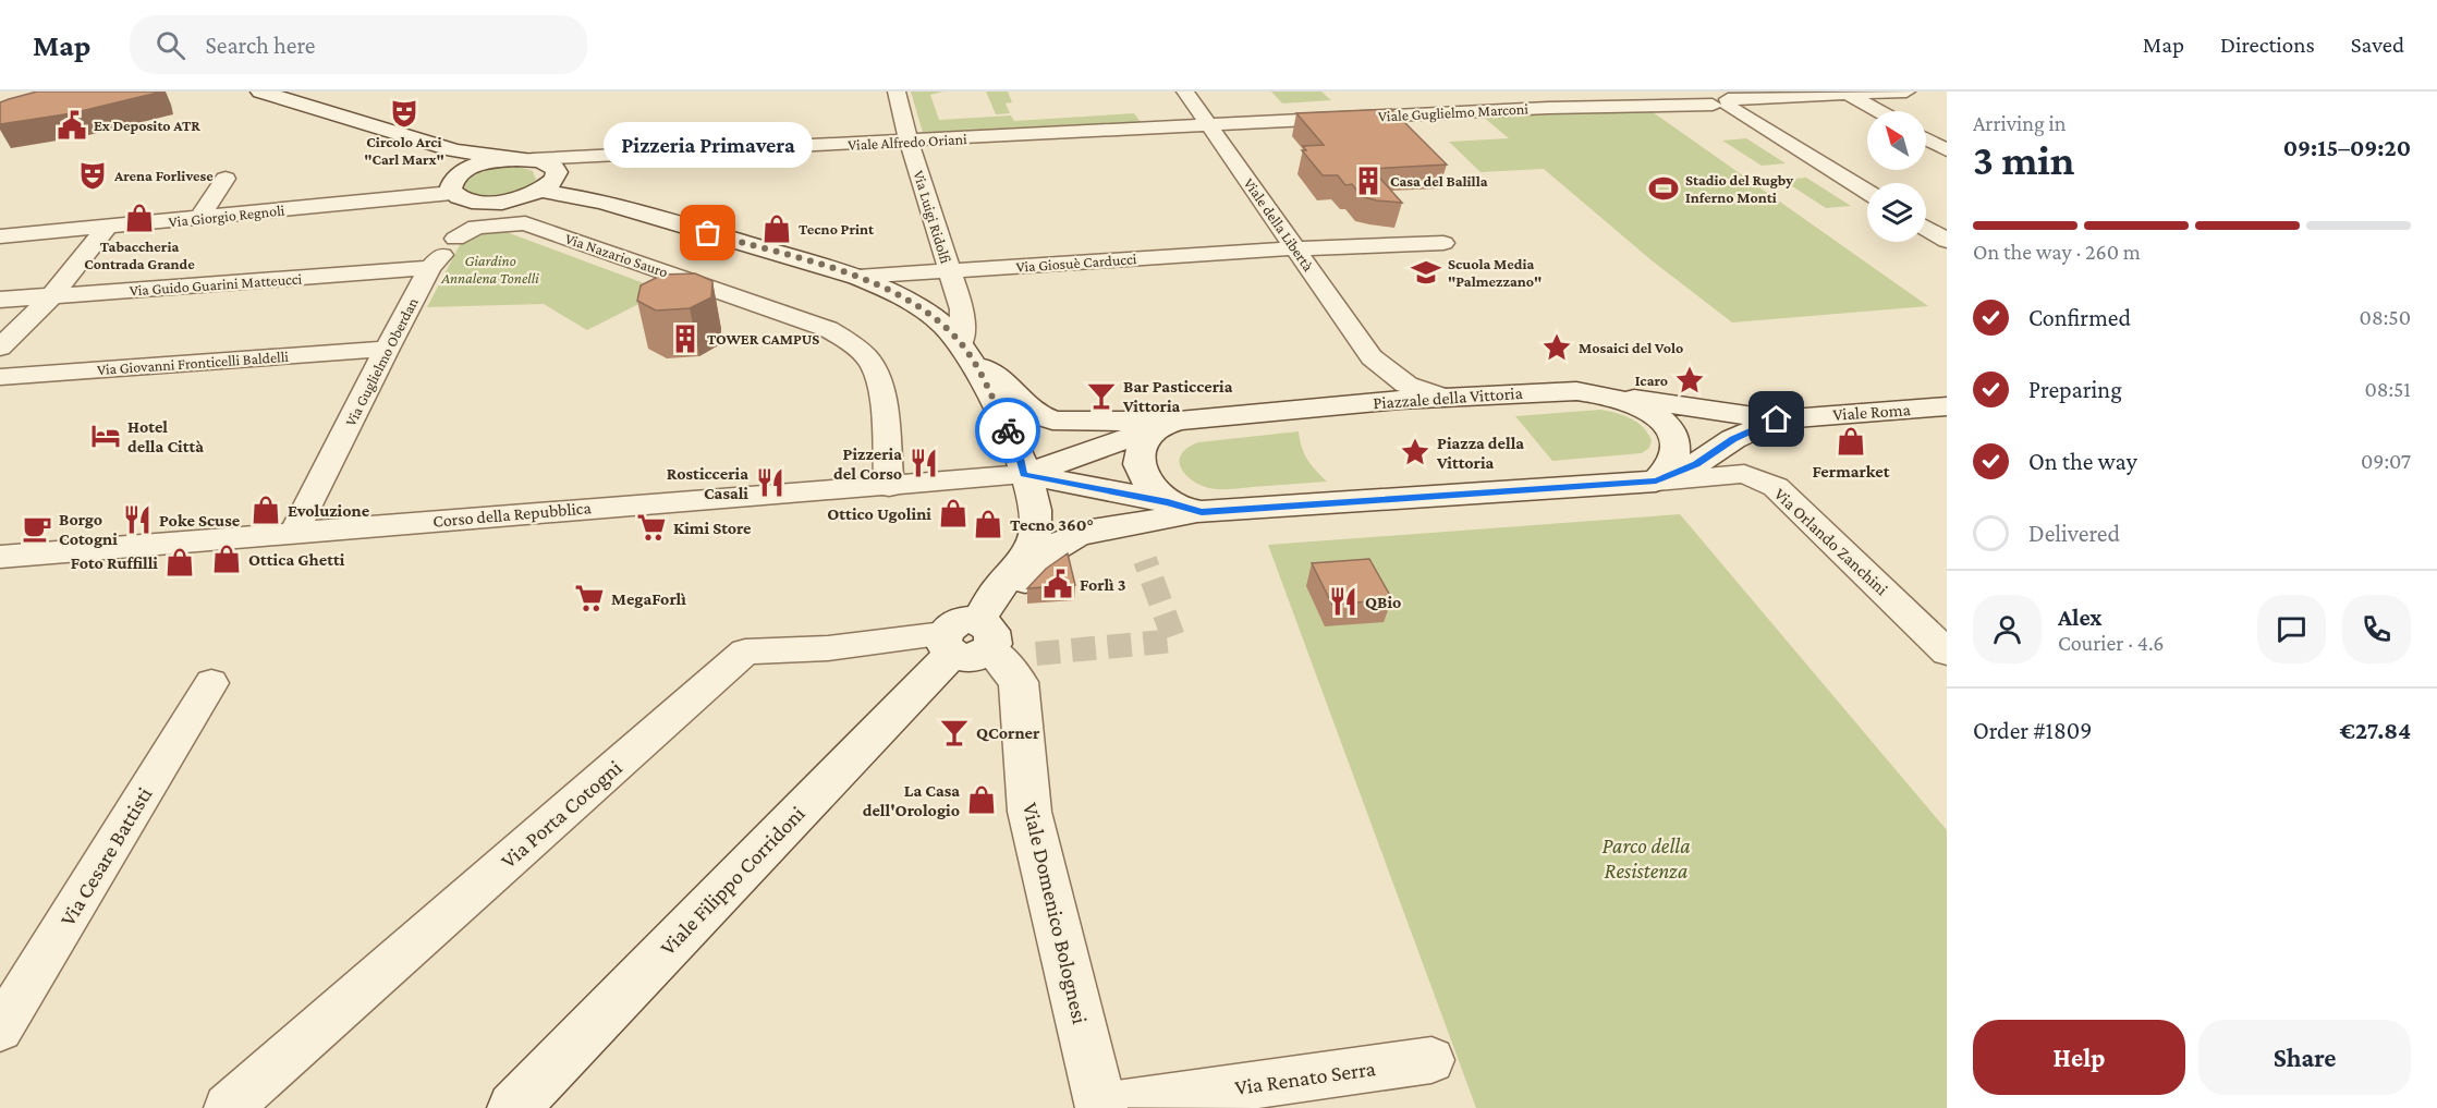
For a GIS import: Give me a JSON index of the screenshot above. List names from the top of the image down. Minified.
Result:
{"streets":{"main road":["Piazzale della Vittoria","Viale Roma","Viale Filippo Corridoni","Viale Domenico Bolognesi"],"street":["Viale Guglielmo Marconi","Viale Alfredo Oriani","Via Giorgio Regnoli","Via Luigi Ridolfi","Viale della Libertà","Via Nazario Sauro","Via Giosuè Carducci","Via Guido Guarini Matteucci","Via Guglielmo Oberdan","Via Giovanni Fronticelli Baldelli","Corso della Repubblica","Via Orlando Zanchini","Via Porta Cotogni","Via Cesare Battisti","Via Renato Serra"]},"crossings":[["Viale Guglielmo Marconi","Viale Alfredo Oriani"],["Viale Guglielmo Marconi","Viale della Libertà"],["Viale Alfredo Oriani","Via Luigi Ridolfi"],["Viale Alfredo Oriani","Viale della Libertà"],["Via Luigi Ridolfi","Via Giosuè Carducci"],["Via Luigi Ridolfi","Viale Filippo Corridoni"],["Viale della Libertà","Via Giosuè Carducci"],["Viale della Libertà","Piazzale della Vittoria"],["Via Nazario Sauro","Via Guglielmo Oberdan"],["Via Nazario Sauro","Corso della Repubblica"],["Via Guido Guarini Matteucci","Via Guglielmo Oberdan"],["Via Guglielmo Oberdan","Via Giovanni Fronticelli Baldelli"],["Via Guglielmo Oberdan","Corso della Repubblica"],["Piazzale della Vittoria","Viale Roma"],["Piazzale della Vittoria","Corso della Repubblica"],["Piazzale della Vittoria","Via Orlando Zanchini"],["Piazzale della Vittoria","Viale Filippo Corridoni"],["Corso della Repubblica","Viale Filippo Corridoni"],["Via Porta Cotogni","Viale Filippo Corridoni"],["Via Porta Cotogni","Viale Domenico Bolognesi"],["Viale Filippo Corridoni","Viale Domenico Bolognesi"],["Viale Domenico Bolognesi","Via Renato Serra"]],"parks":["Giardino Annalena Tonelli","Parco della Resistenza"],"places":{"theatre":["Circolo Arci \"Carl Marx\"","Arena Forlivese"],"public building":["Ex Deposito ATR","Forlì 3"],"building":["Casa del Balilla","TOWER CAMPUS"],"sports":["Stadio del Rugby Inferno Monti"],"shop":["Tabaccheria Contrada Grande","Tecno Print","Fermarket","Evoluzione","Ottico Ugolini","Tecno 360°","Ottica Ghetti","Foto Ruffilli","La Casa dell'Orologio"],"other":["Pizzeria Primavera"],"school or university":["Scuola Media \"Palmezzano\""],"place":["Mosaici del Volo","Icaro","Piazza della Vittoria"],"bar":["Bar Pasticceria Vittoria","QCorner"],"hotel":["Hotel della Città"],"restaurant":["Pizzeria del Corso","Rosticceria Casali","Poke Scuse","QBio"],"supermarket":["Kimi Store","MegaForlì"],"cafe":["Borgo Cotogni"]},"north":"top left","page":{"header":"Map","search":"Search here","nav":["Map","Directions","Saved"],"heading":["3 min","Arriving in","09:15–09:20"],"panel":["Alex","Courier · 4.6","Order #1809","€27.84"],"bubble":"Pizzeria Primavera","bar":"On the way · 260 m","list":[["Confirmed","08:50"],["Preparing","08:51"],["On the way","09:07"],"Delivered"],"buttons":["Help","Share"]}}
